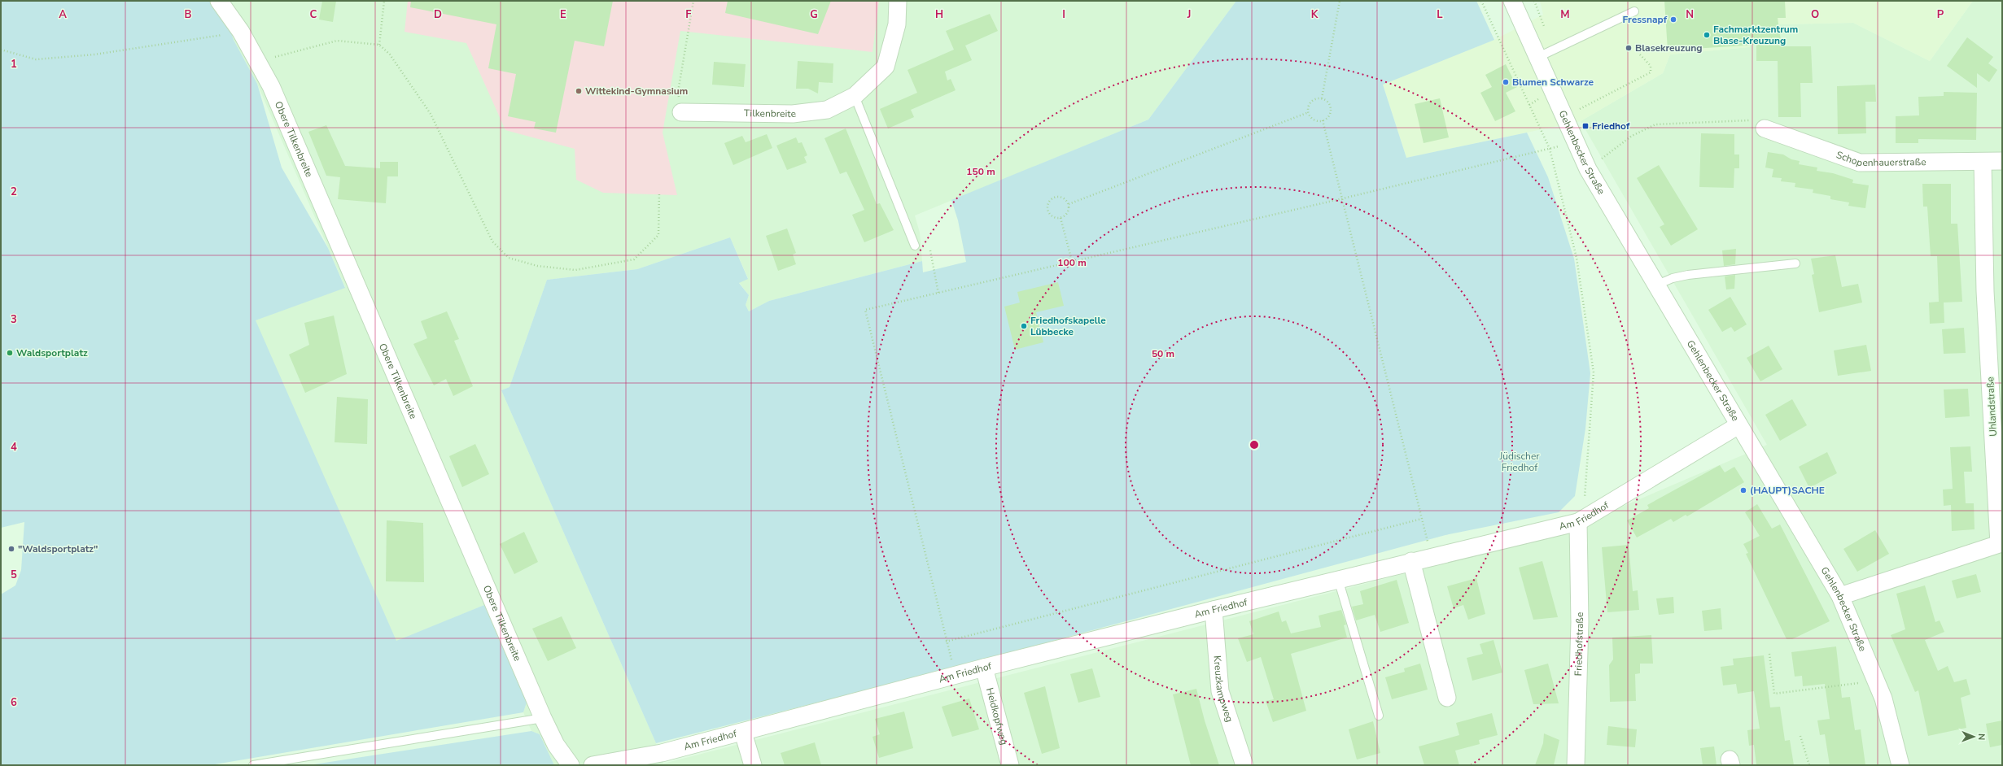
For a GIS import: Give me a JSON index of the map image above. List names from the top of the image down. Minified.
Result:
{"streets":{"street":["Tilkenbreite","Obere Tilkenbreite","Gehlenbecker Straße","Schopenhauerstraße","Uhlandstraße","Am Friedhof","Friedhofstraße","Kreuzkampweg","Heidkopfweg"]},"crossings":[["Gehlenbecker Straße","Uhlandstraße"],["Gehlenbecker Straße","Am Friedhof"],["Schopenhauerstraße","Uhlandstraße"],["Am Friedhof","Friedhofstraße"],["Am Friedhof","Kreuzkampweg"],["Am Friedhof","Heidkopfweg"]],"parks":["Jüdischer Friedhof"],"places":{"other":["Fressnapf","Fachmarktzentrum Blase-Kreuzung","Blasekreuzung","Blumen Schwarze","Wittekind-Gymnasium","Friedhofskapelle Lübbecke","Waldsportplatz","(HAUPT)SACHE","\"Waldsportplatz\""],"transit":["Friedhof"]},"north":"right","grid":{"columns":["A","B","C","D","E","F","G","H","I","J","K","L","M","N","O","P"],"rows":["1","2","3","4","5","6"]},"rings":["150 m","100 m","50 m"]}
